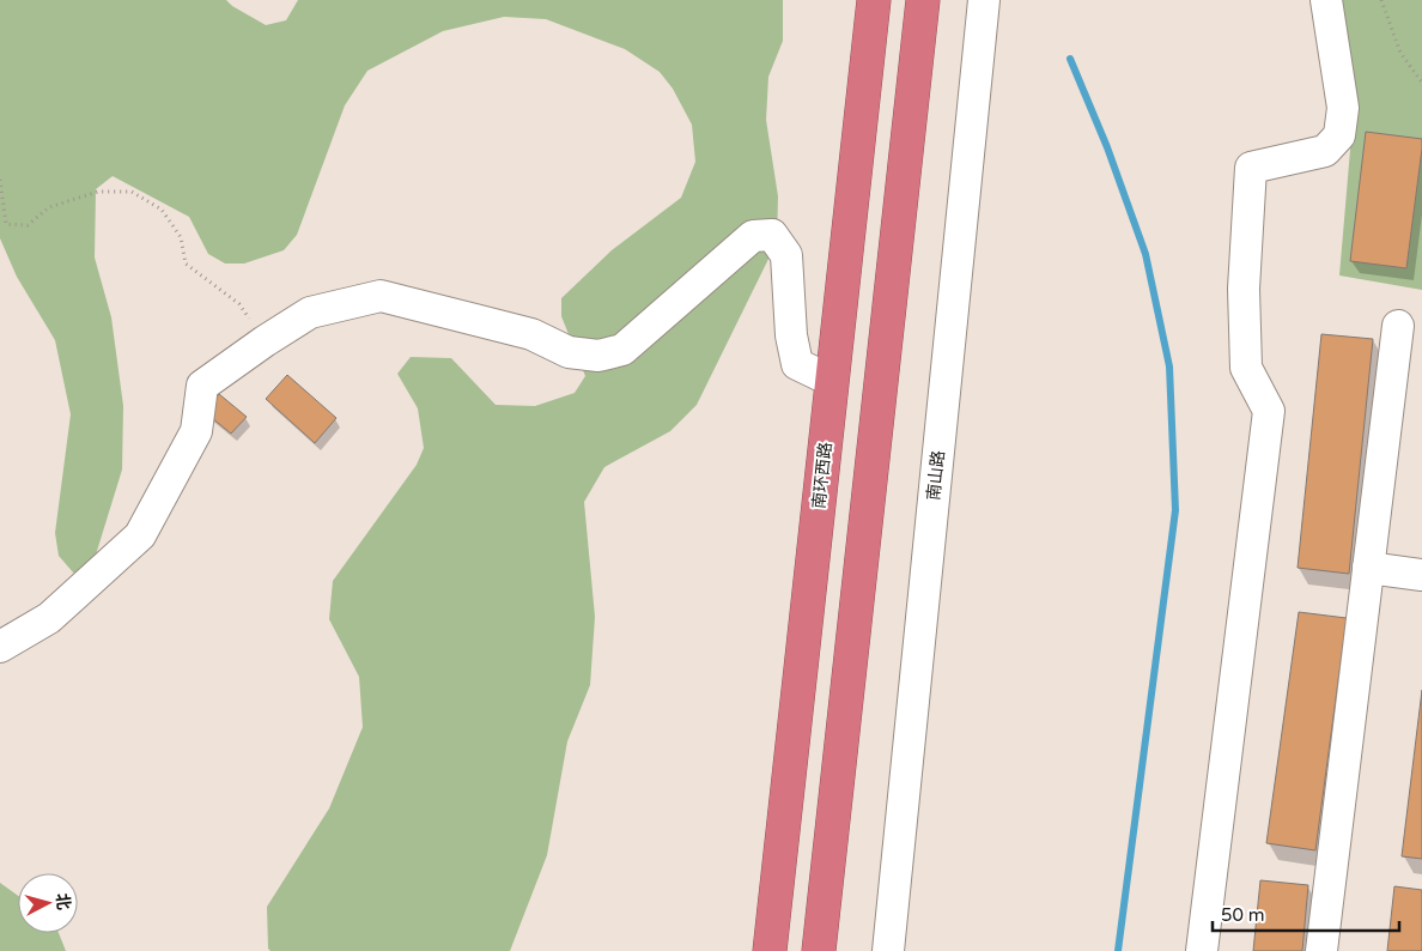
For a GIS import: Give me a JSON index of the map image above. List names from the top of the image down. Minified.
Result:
{"streets":{"highway":["南环西路"],"street":["南山路"]},"scale_bar":"50 m","north":"right"}
